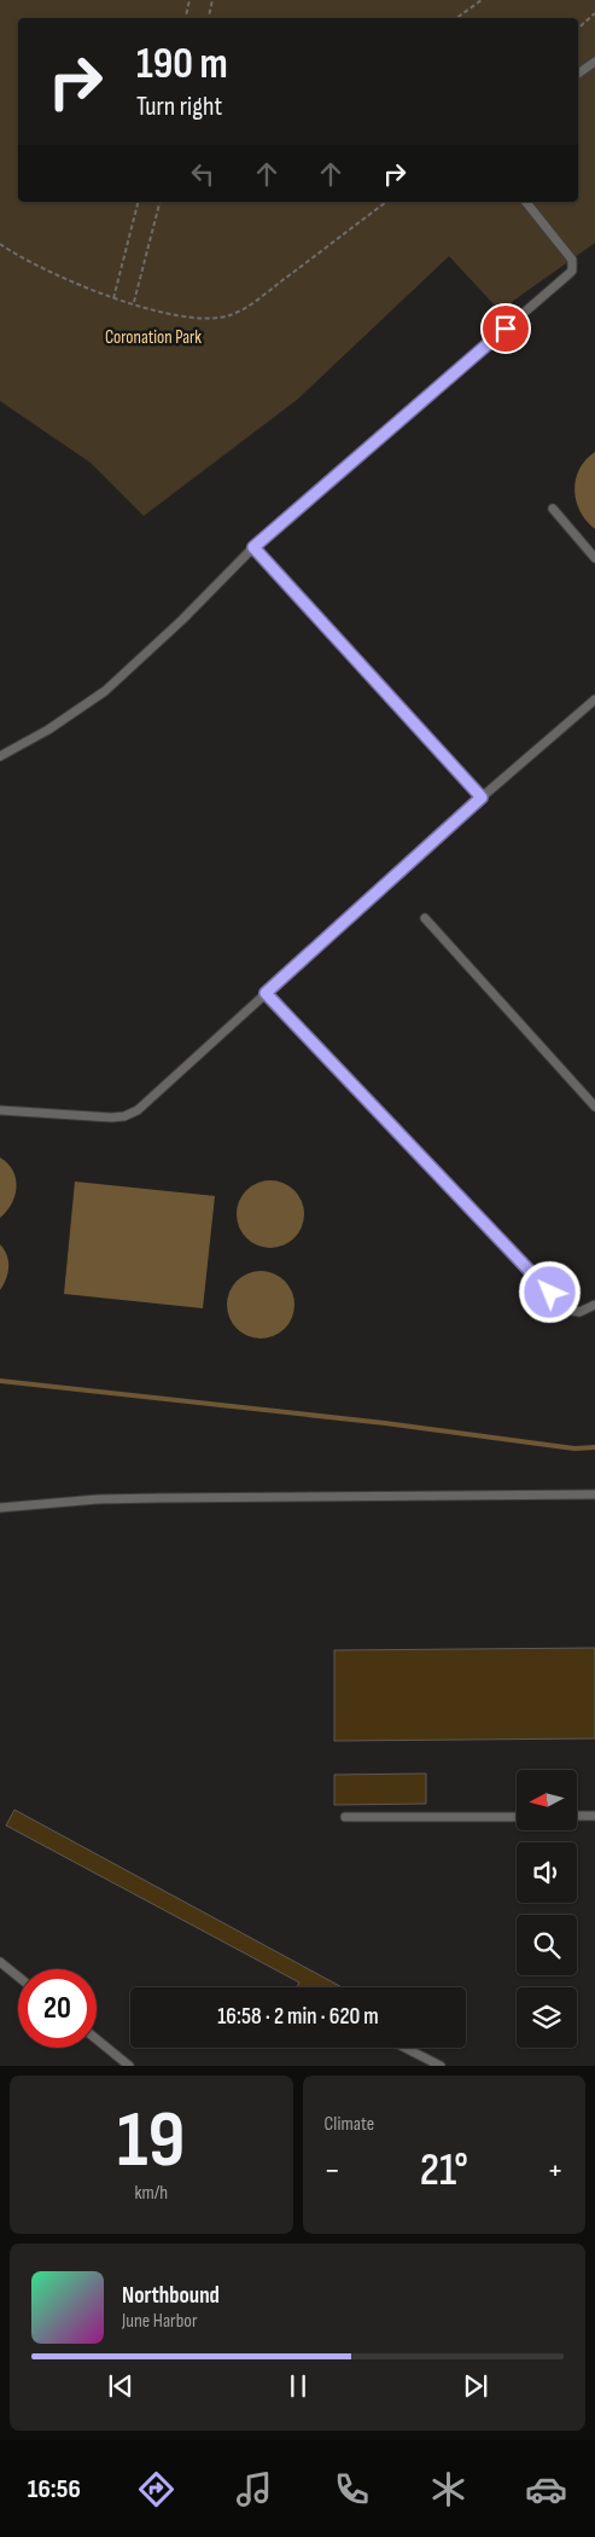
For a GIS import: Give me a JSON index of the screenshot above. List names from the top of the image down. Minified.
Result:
{"parks":["Coronation Park"],"north":"left","page":{"turn":["190 m","Turn right"],"limit":"20","trip":"16:58 · 2 min · 620 m","tile":[["19","km/h"],"Climate"],"heat":["−","21°","+"],"song":["Northbound","June Harbor"],"tabs":"16:56"}}
